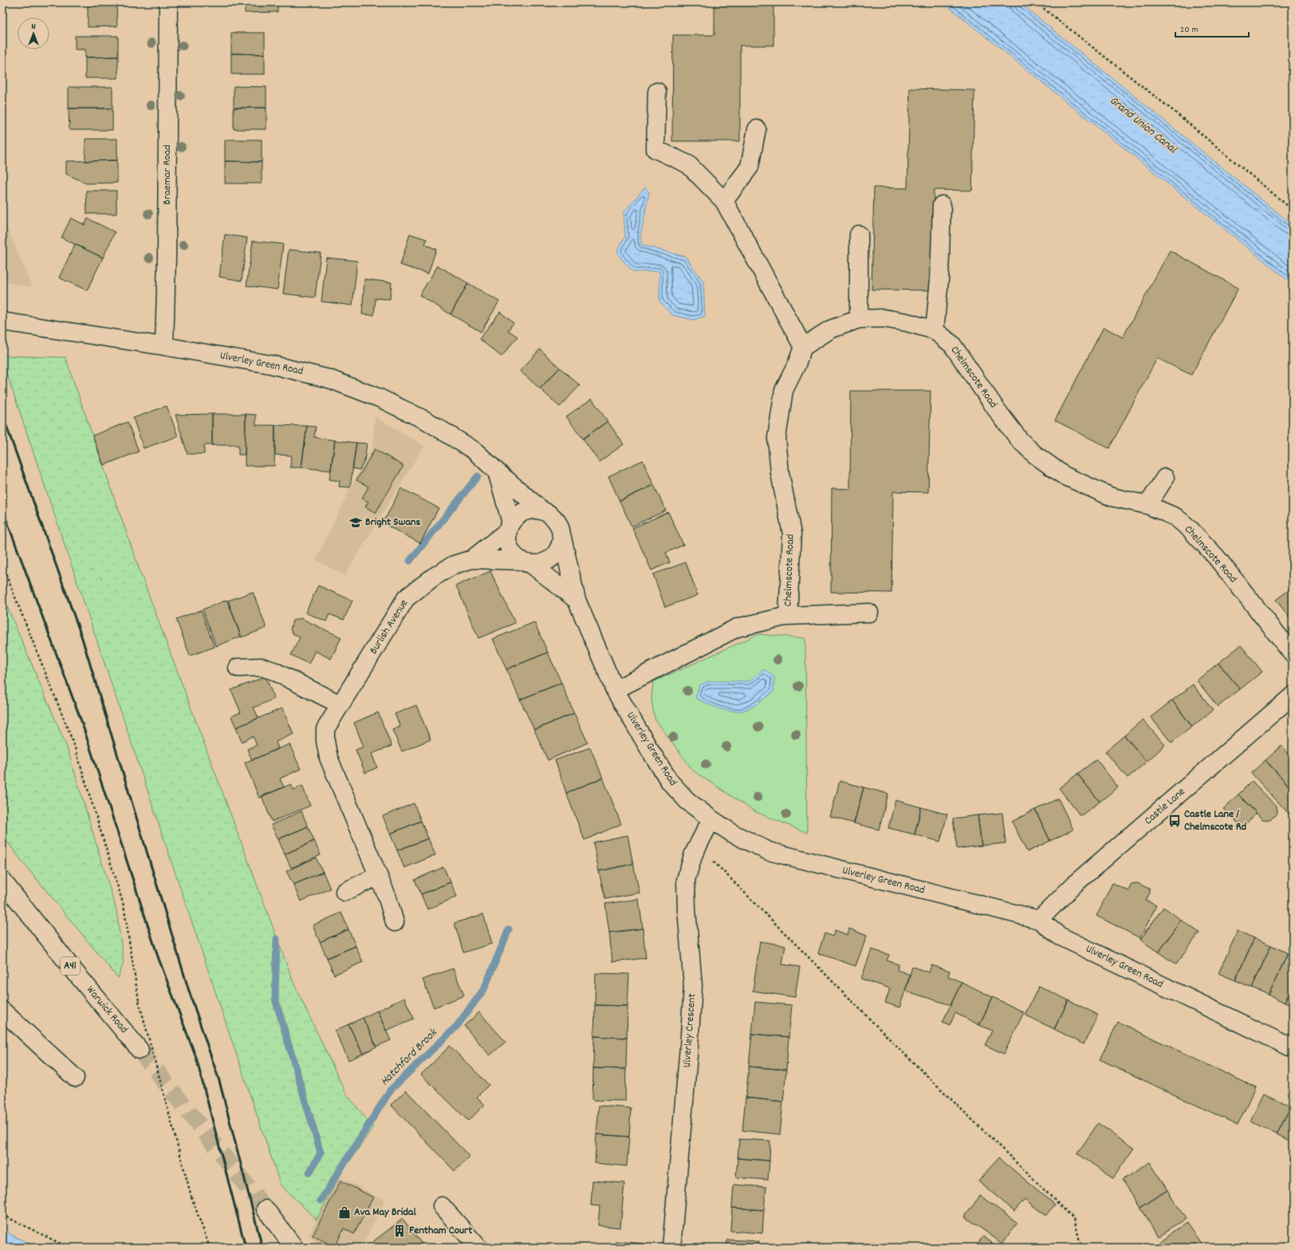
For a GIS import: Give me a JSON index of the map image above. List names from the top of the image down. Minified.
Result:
{"streets":{"main road":["Braemar Road","Ulverley Green Road","Chelmscote Road","Burlish Avenue","Castle Lane","A41","Warwick Road","Ulverley Crescent"]},"crossings":[["Braemar Road","Ulverley Green Road"],["Ulverley Green Road","Chelmscote Road"],["Ulverley Green Road","Burlish Avenue"],["Ulverley Green Road","Castle Lane"],["Ulverley Green Road","Ulverley Crescent"]],"water":["Grand Union Canal","Hatchford Brook"],"places":{"school or university":["Bright Swans"],"bus stop":["Castle Lane / Chelmscote Rd"],"shop":["Ava May Bridal"],"building":["Fentham Court"]},"scale_bar":"20 m","north":"top"}
